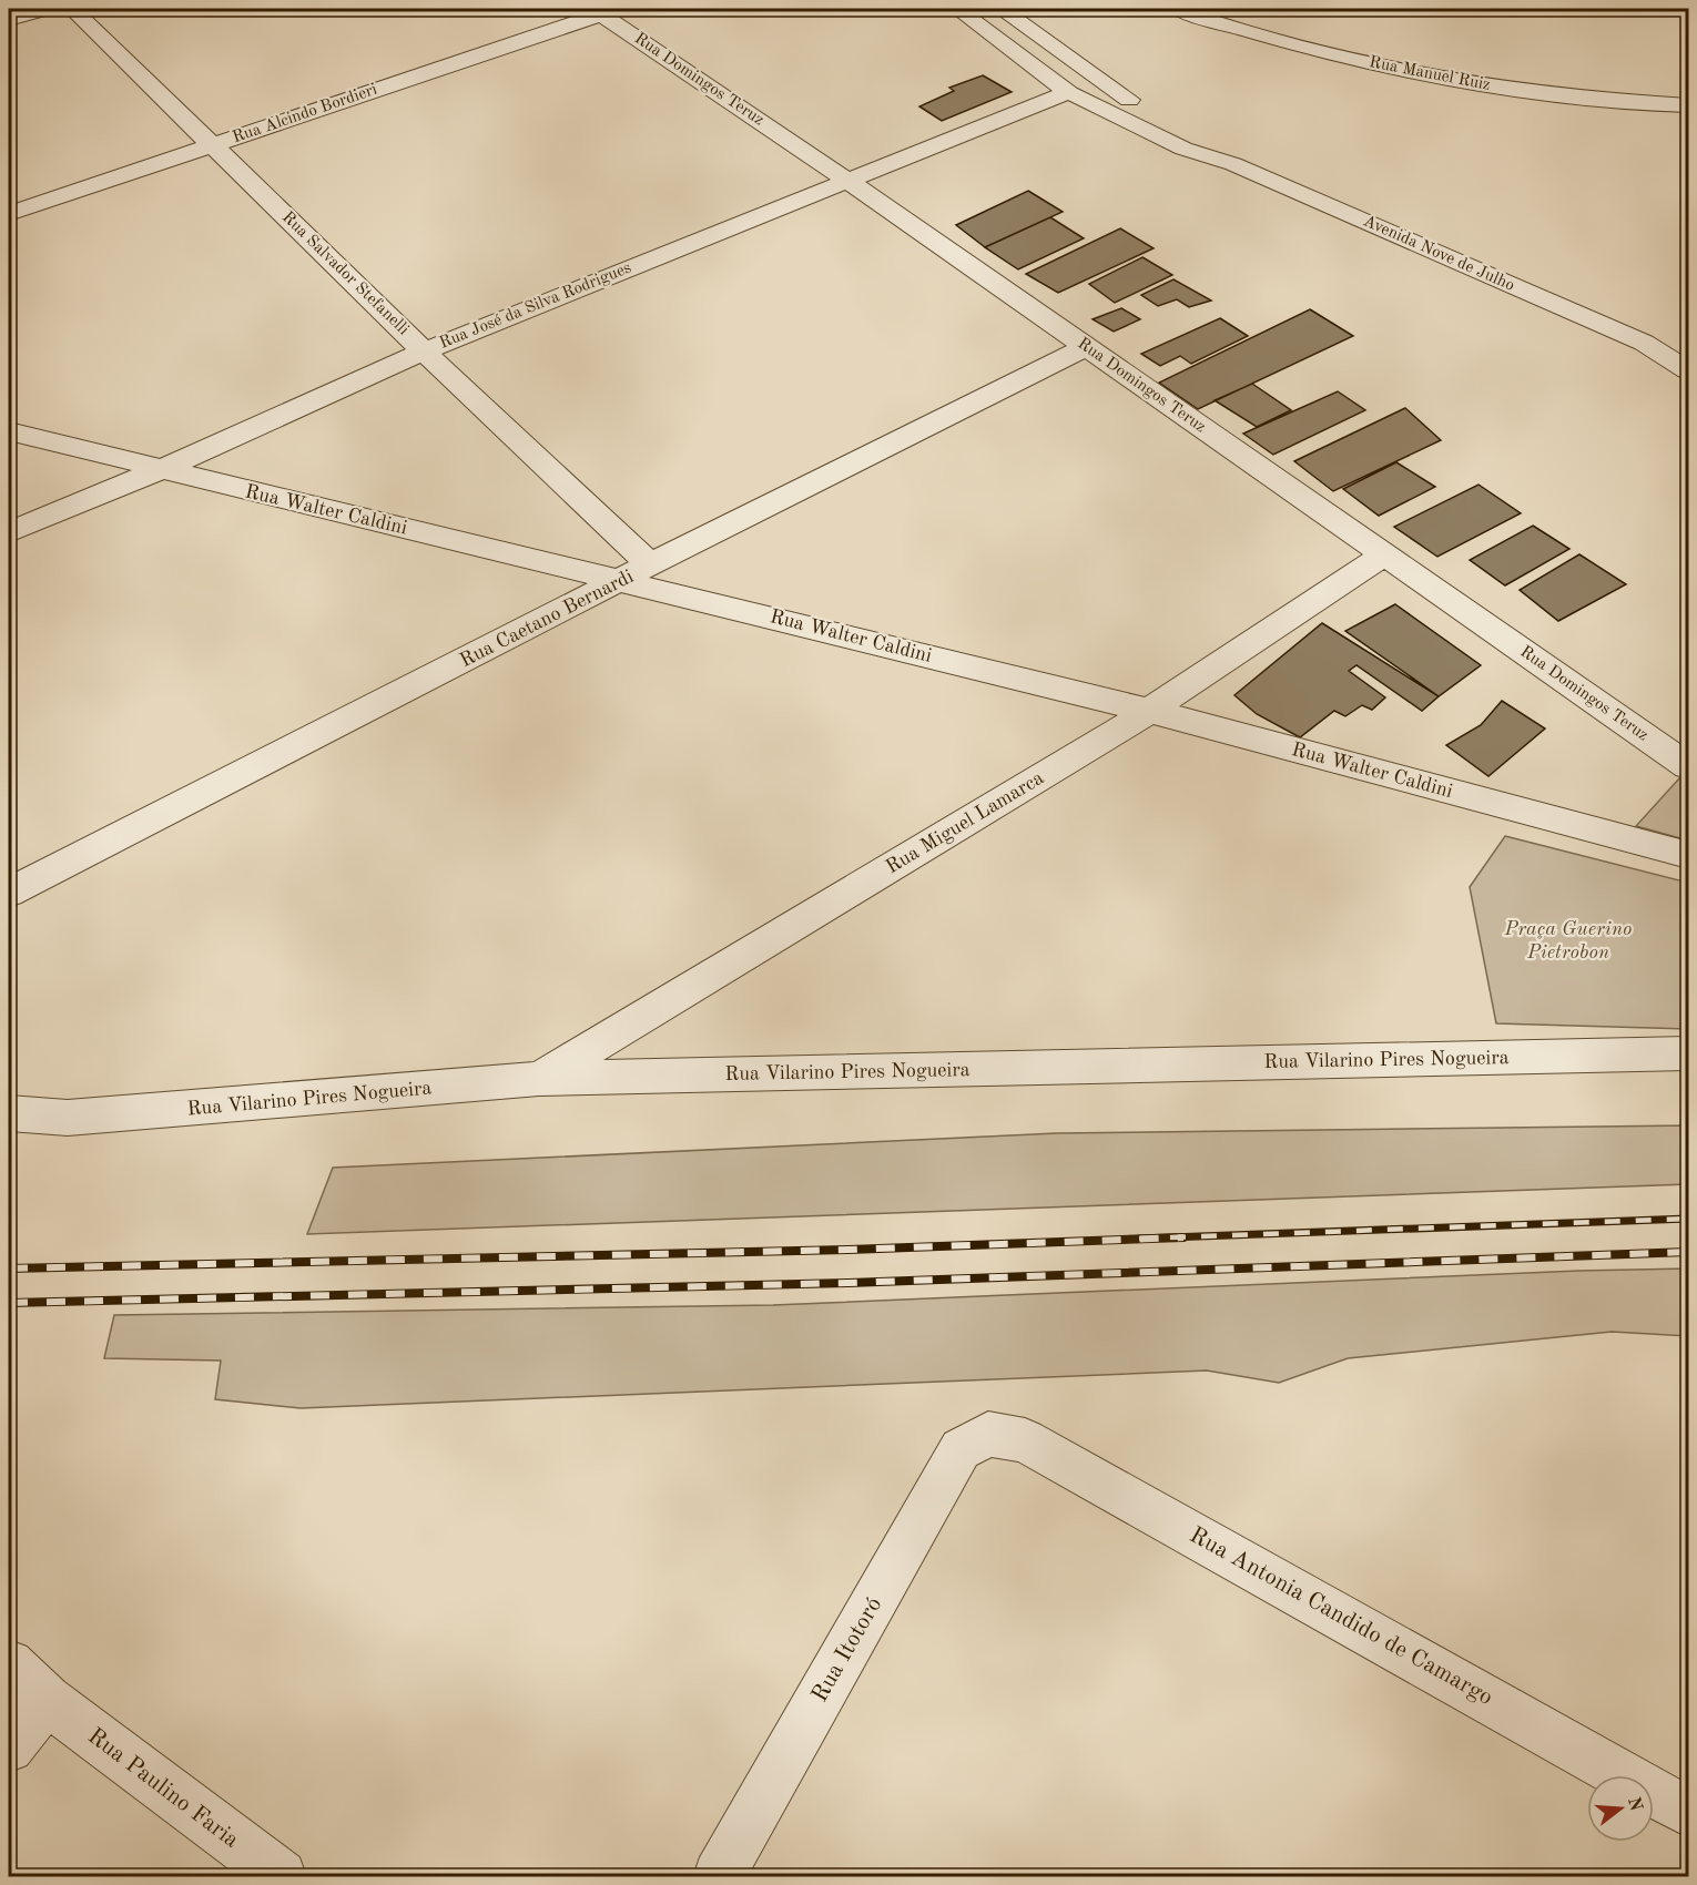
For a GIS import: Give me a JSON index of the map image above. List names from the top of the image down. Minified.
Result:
{"streets":{"street":["Rua Manuel Ruiz","Rua Domingos Teruz","Rua Alcindo Bordieri","Avenida Nove de Julho","Rua Salvador Stefanelli","Rua José da Silva Rodrigues","Rua Walter Caldini","Rua Caetano Bernardi","Rua Miguel Lamarca","Rua Vilarino Pires Nogueira","Rua Antonia Candido de Camargo","Rua Itotoró","Rua Paulino Faria"]},"crossings":[["Rua Domingos Teruz","Rua Alcindo Bordieri"],["Rua Domingos Teruz","Rua José da Silva Rodrigues"],["Rua Domingos Teruz","Rua Caetano Bernardi"],["Rua Domingos Teruz","Rua Miguel Lamarca"],["Rua Alcindo Bordieri","Rua Salvador Stefanelli"],["Avenida Nove de Julho","Rua José da Silva Rodrigues"],["Rua Salvador Stefanelli","Rua José da Silva Rodrigues"],["Rua Salvador Stefanelli","Rua Caetano Bernardi"],["Rua José da Silva Rodrigues","Rua Walter Caldini"],["Rua Walter Caldini","Rua Caetano Bernardi"],["Rua Walter Caldini","Rua Miguel Lamarca"],["Rua Miguel Lamarca","Rua Vilarino Pires Nogueira"],["Rua Antonia Candido de Camargo","Rua Itotoró"]],"parks":["Praça Guerino Pietrobon"],"north":"right"}
